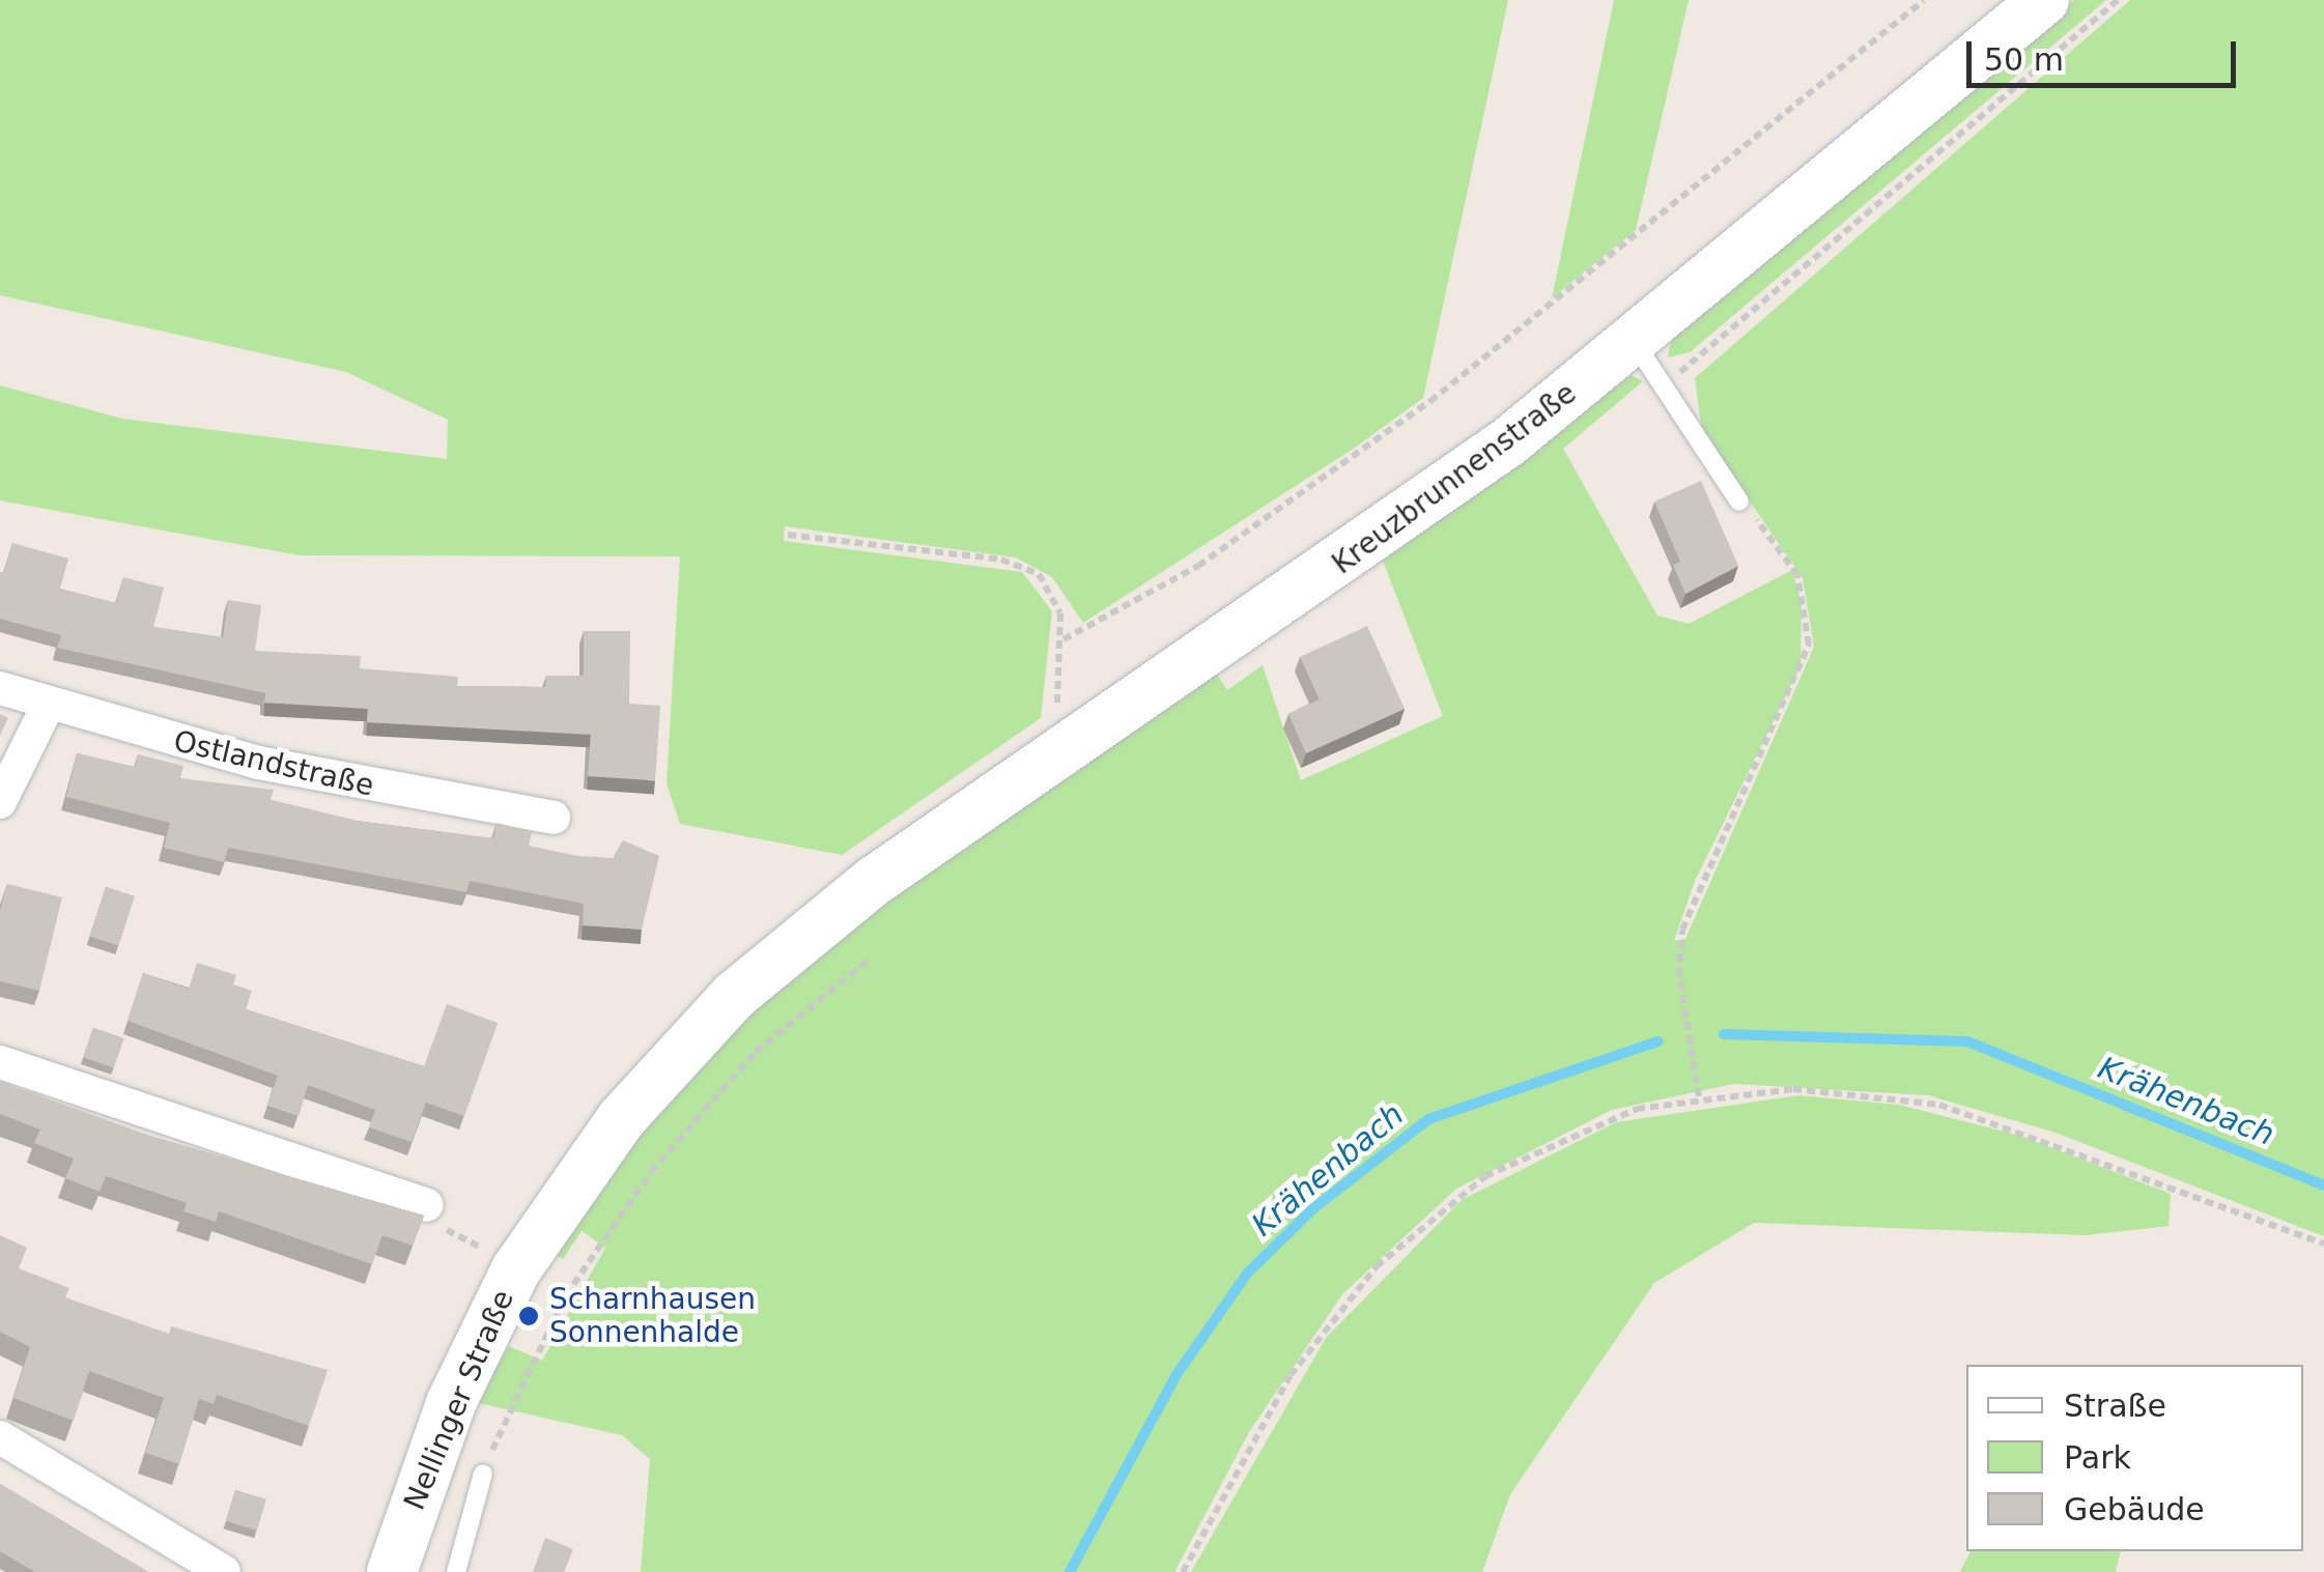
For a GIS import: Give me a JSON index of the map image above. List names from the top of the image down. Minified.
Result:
{"streets":{"main road":["Kreuzbrunnenstraße","Nellinger Straße"],"street":["Ostlandstraße"]},"crossings":[["Kreuzbrunnenstraße","Nellinger Straße"]],"water":["Krähenbach"],"places":["Scharnhausen Sonnenhalde"],"legend":["Straße","Park","Gebäude"],"scale_bar":"50 m"}
